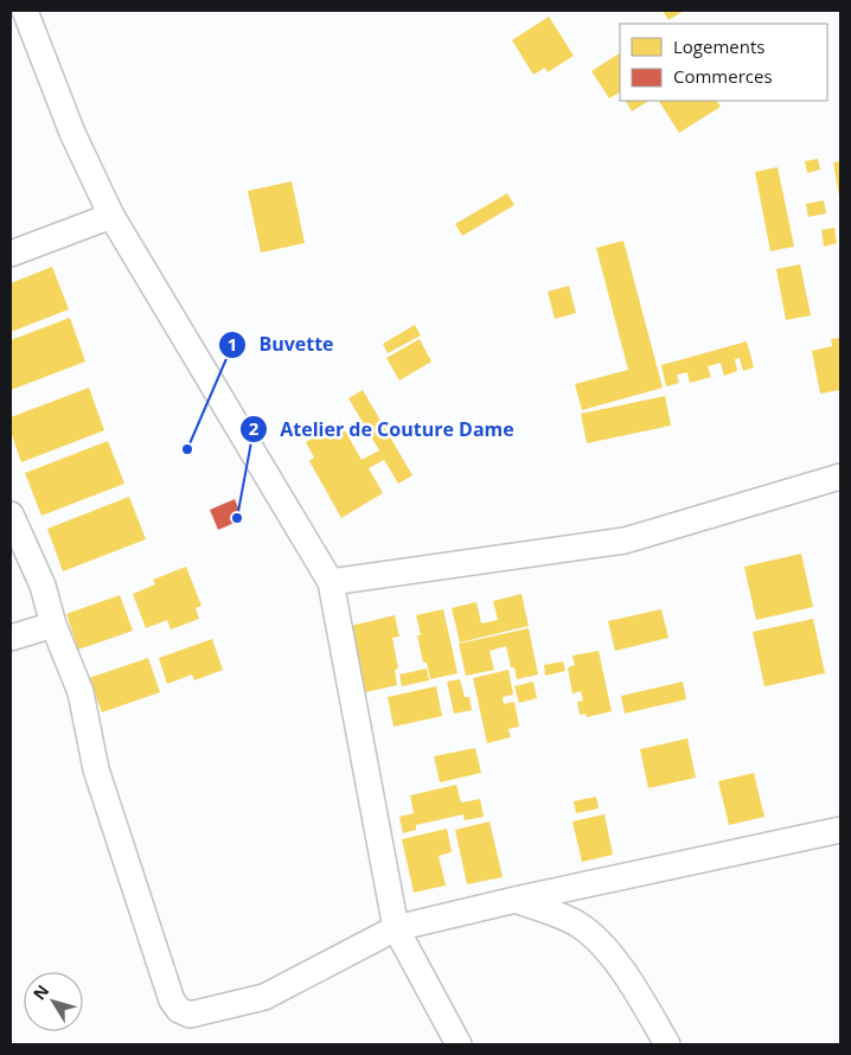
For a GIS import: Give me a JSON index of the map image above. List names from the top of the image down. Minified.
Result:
{"places":["Buvette","Atelier de Couture Dame"],"legend":["Logements","Commerces"],"north":"top left"}
